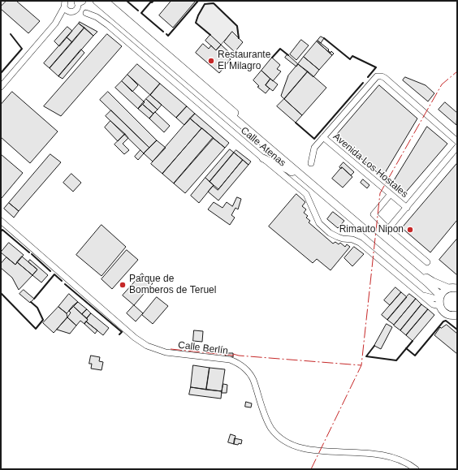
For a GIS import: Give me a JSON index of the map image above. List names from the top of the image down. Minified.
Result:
{"streets":{"street":["Calle Atenas","Avenida Los Hostales","Calle Berlín"]},"places":["Restaurante El Milagro","Rimauto Nipon","Parque de Bomberos de Teruel"]}
